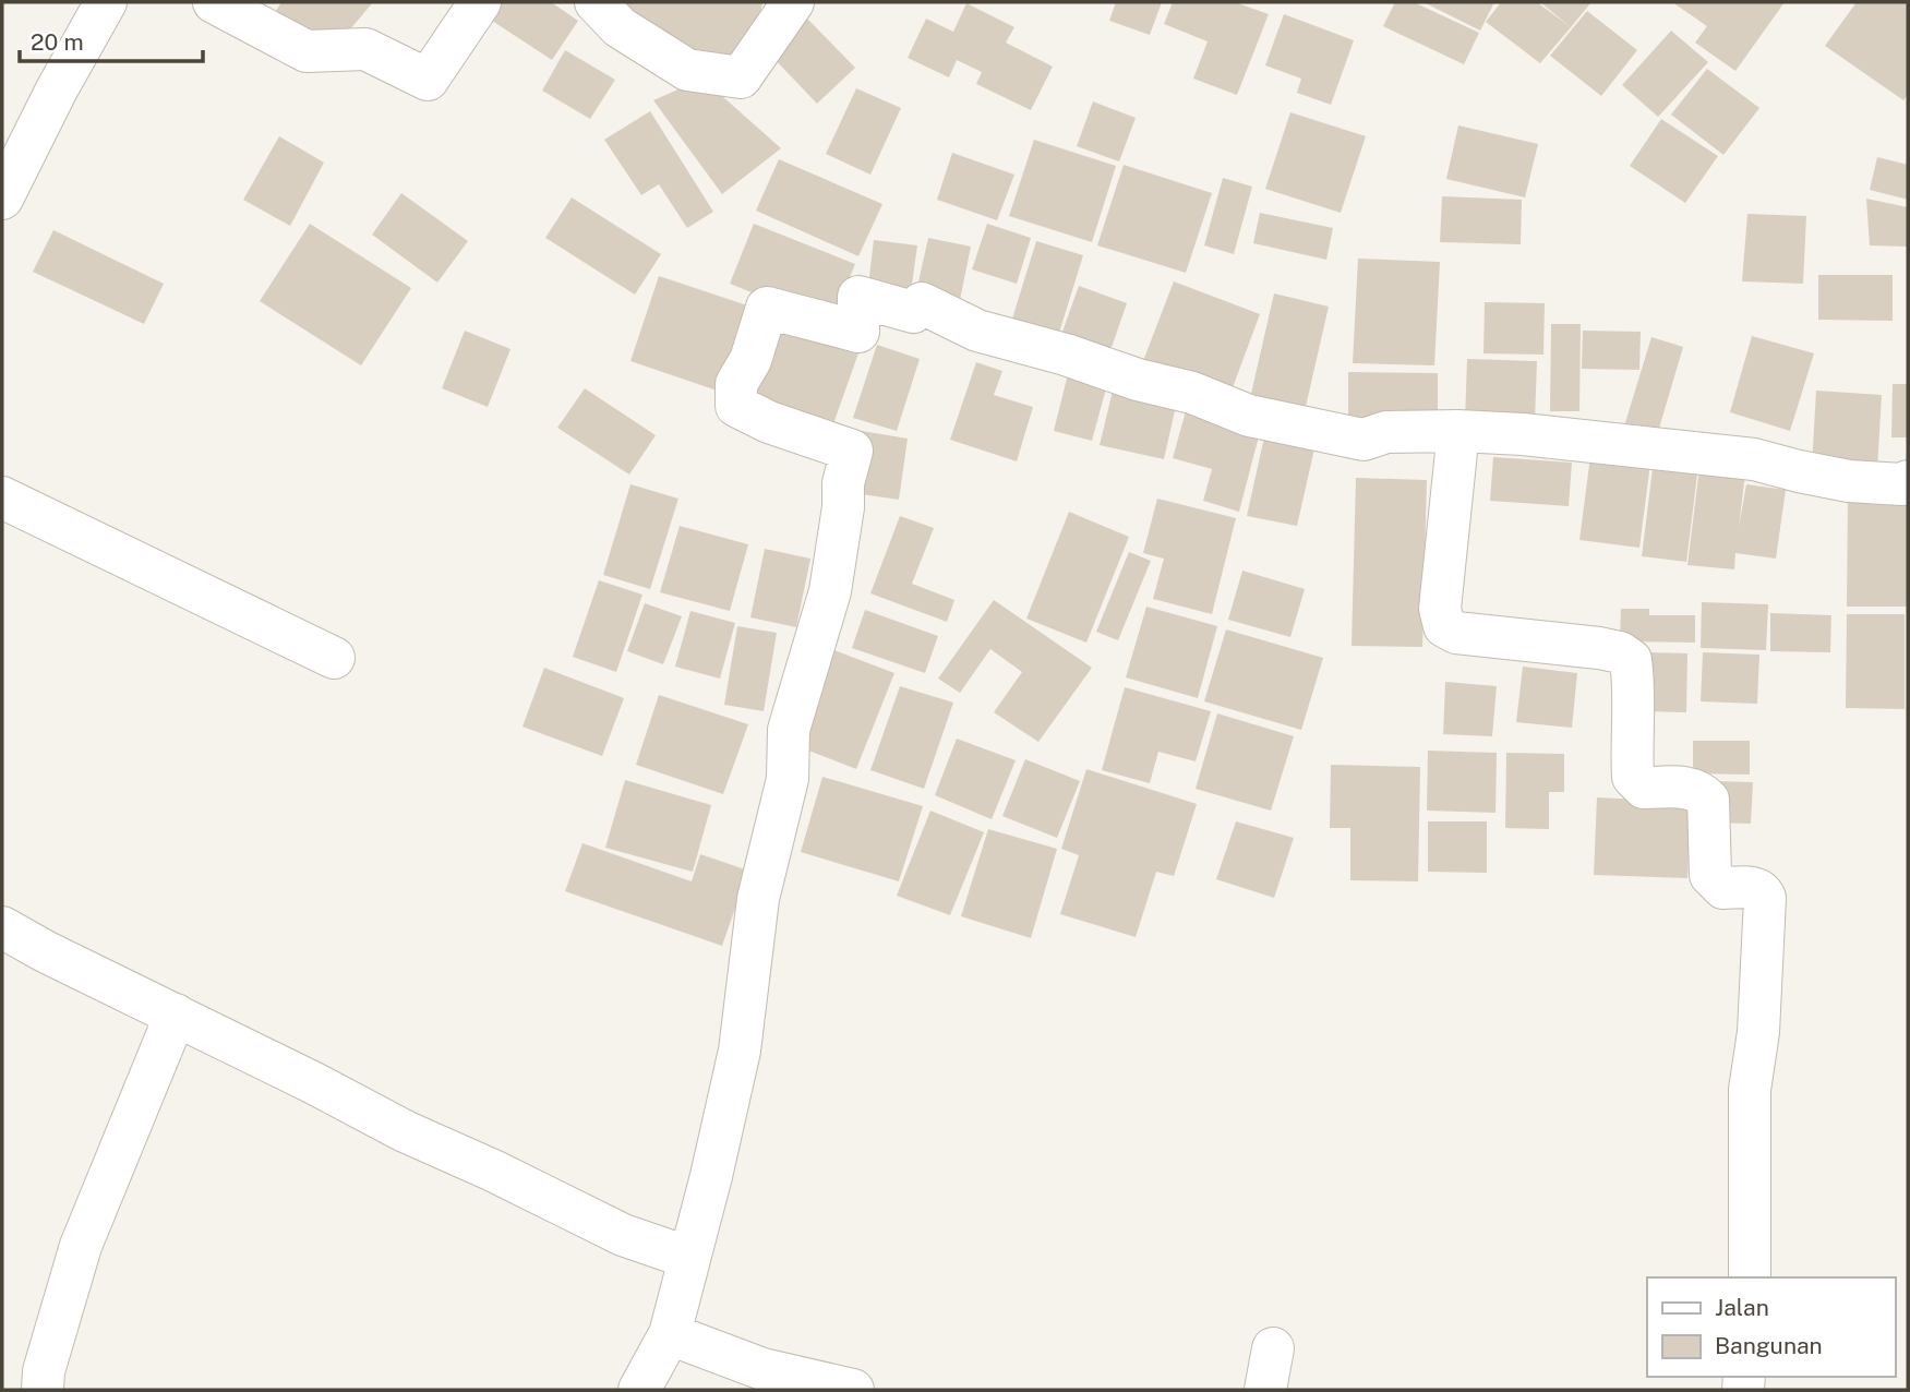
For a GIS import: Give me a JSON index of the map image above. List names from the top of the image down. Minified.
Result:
{"legend":["Jalan","Bangunan"],"scale_bar":"20 m"}
